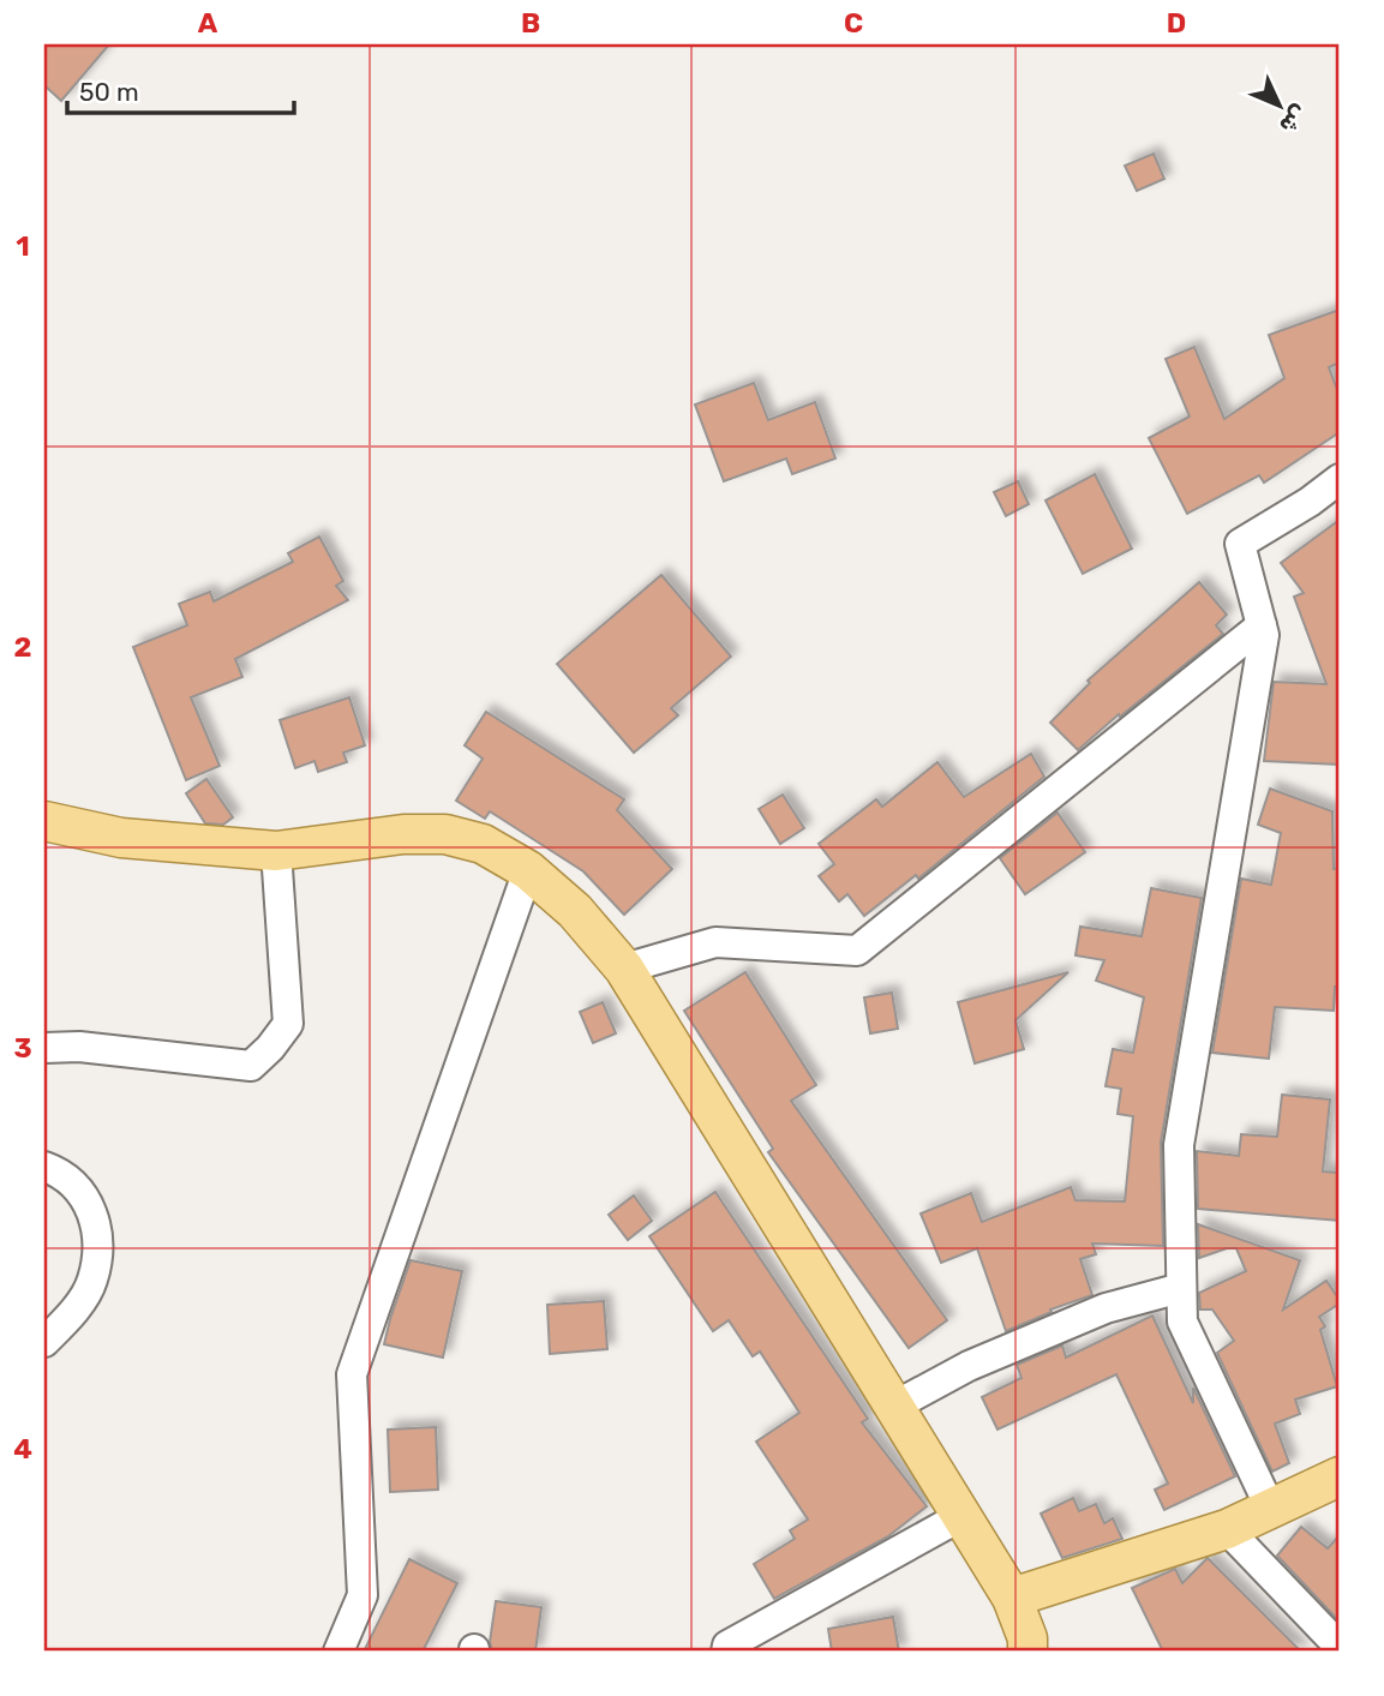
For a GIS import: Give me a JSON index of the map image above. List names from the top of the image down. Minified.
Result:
{"scale_bar":"50 m","north":"bottom right","grid":{"columns":["A","B","C","D"],"rows":["1","2","3","4"]}}
